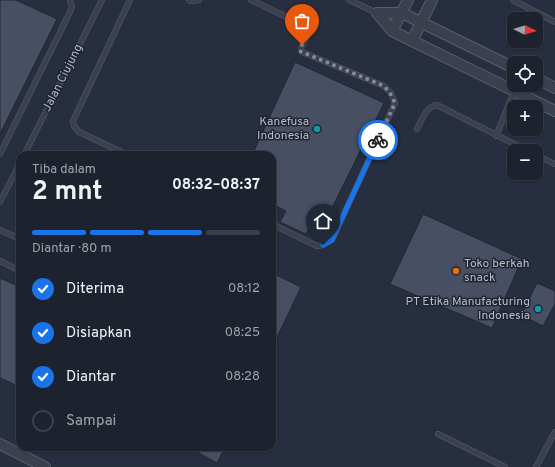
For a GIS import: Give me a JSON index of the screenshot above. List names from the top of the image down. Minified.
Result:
{"streets":{"lane":["Jalan Ciujung"]},"places":["Kanefusa Indonesia","Toko berkah snack","PT Etika Manufacturing Indonesia"],"north":"right","page":{"map_buttons":["+","−"],"heading":["2 mnt","Tiba dalam","08:32–08:37"],"bar":"Diantar · 80 m","list":[["Diterima","08:12"],["Disiapkan","08:25"],["Diantar","08:28"],"Sampai"]}}
